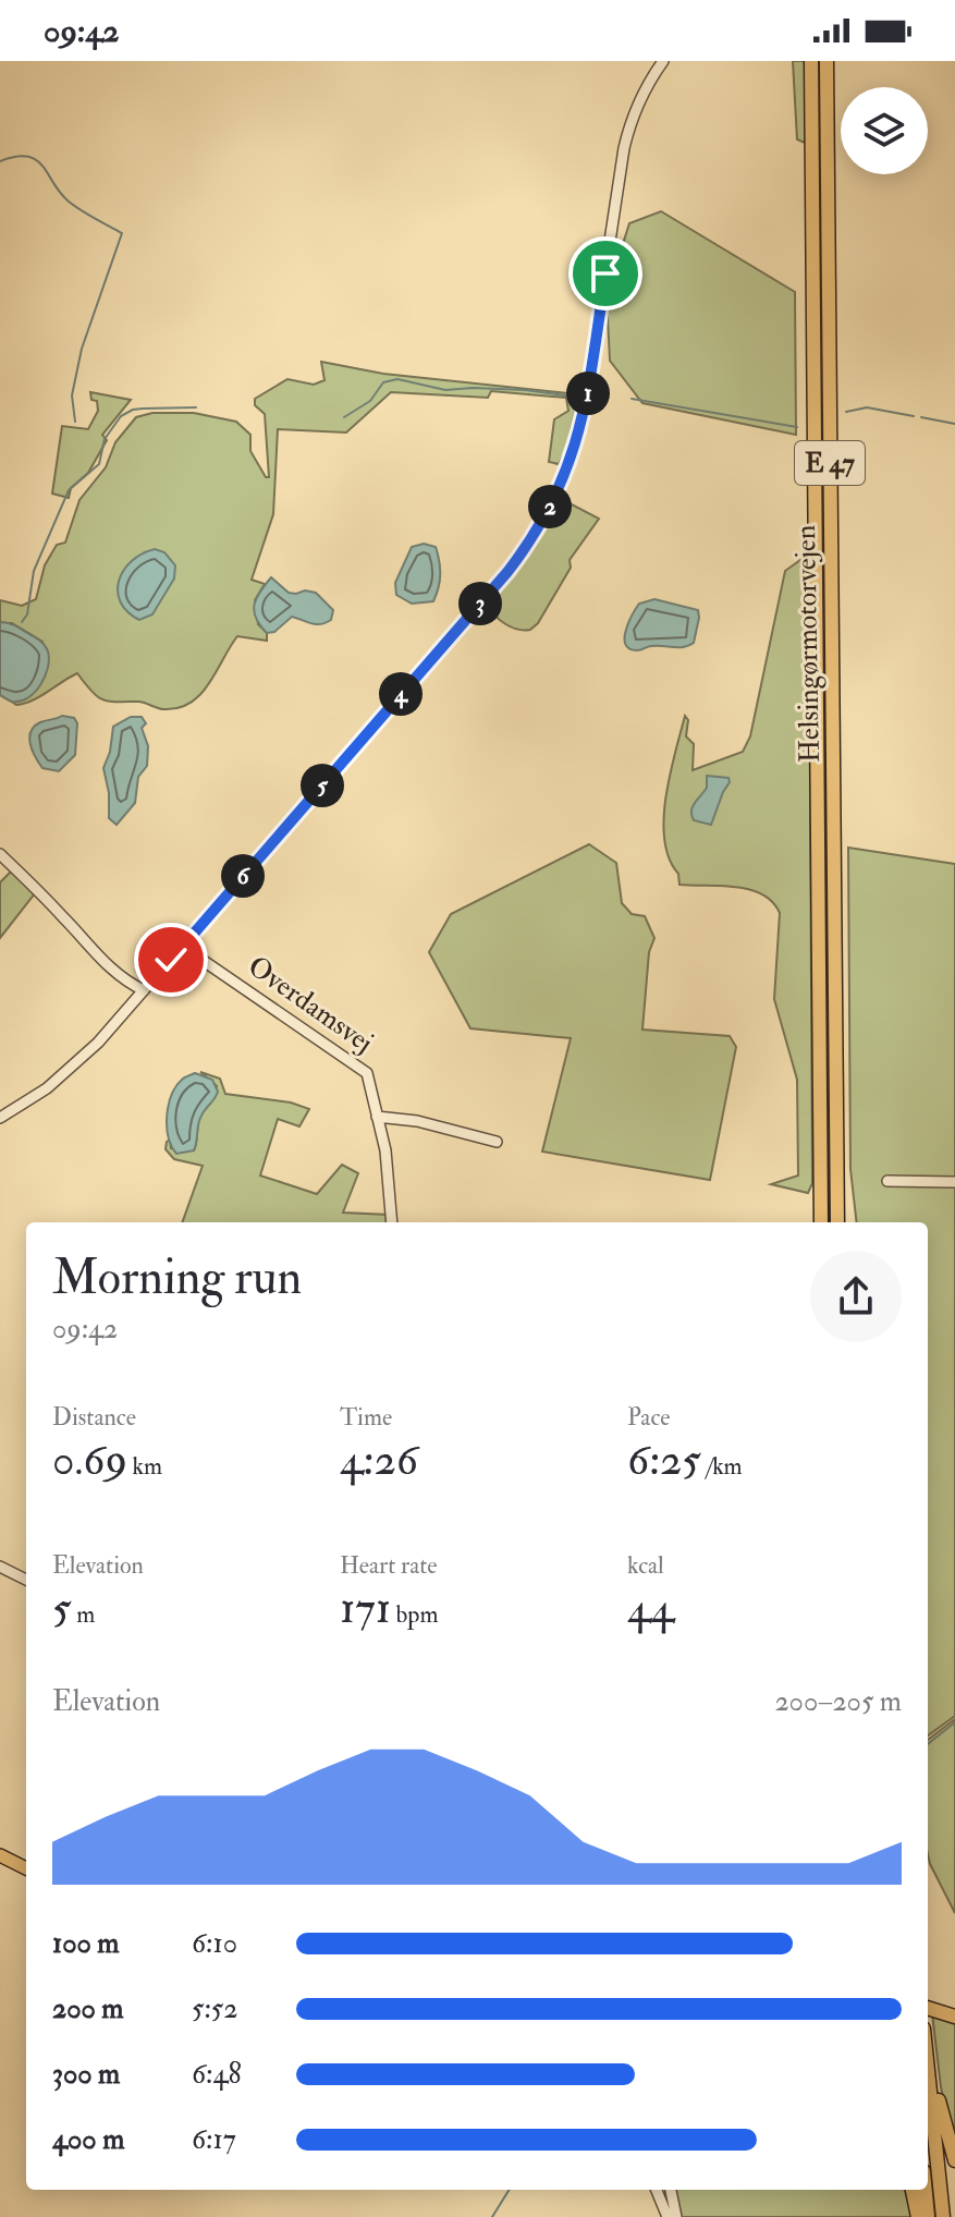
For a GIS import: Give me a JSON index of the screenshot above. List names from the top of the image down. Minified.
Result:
{"streets":{"highway":["E 47","Helsingørmotorvejen"],"street":["Overdamsvej"]},"page":{"status":"09:42","pins":["1","2","3","4","5","6"],"heading":["Morning run","09:42"],"stats":[["Distance","0.69 km"],["Time","4:26"],["Pace","6:25 /km"],["Elevation","5 m"],["Heart rate","171 bpm"],["kcal","44"]],"chart":["Elevation","200–205 m"],"list":[{"name":"100 m","note":"6:10"},{"name":"200 m","note":"5:52"},{"name":"300 m","note":"6:48"},{"name":"400 m","note":"6:17"}]}}
